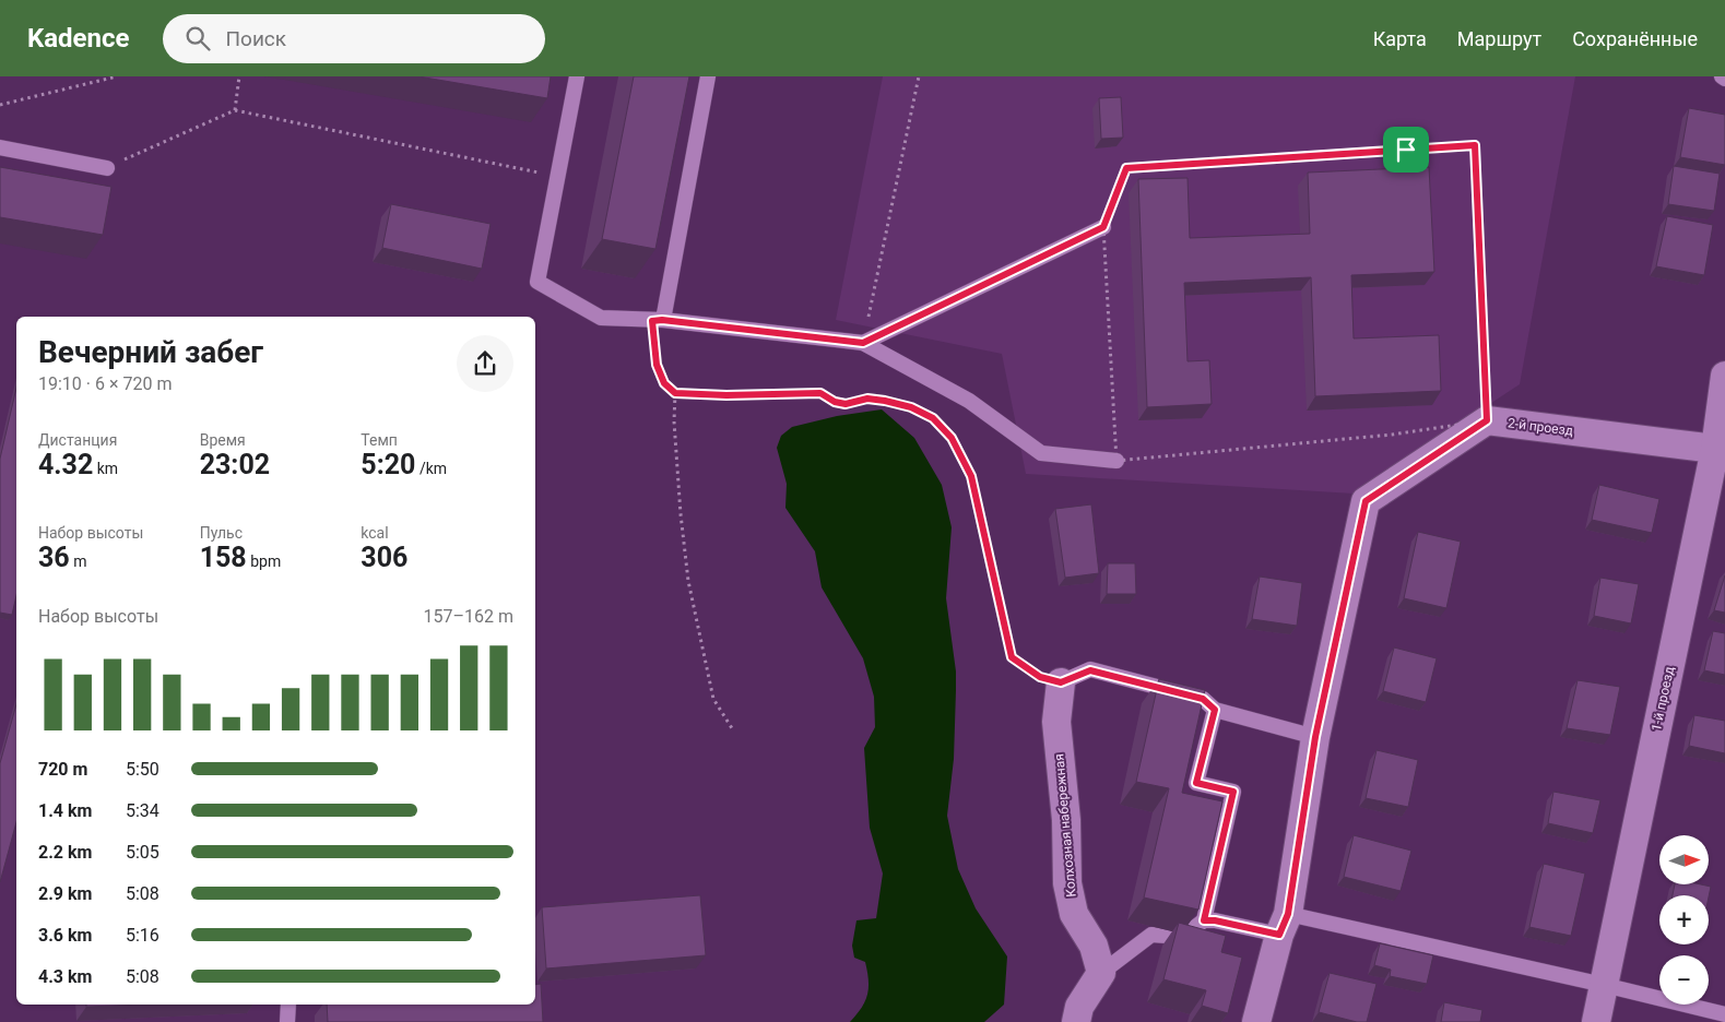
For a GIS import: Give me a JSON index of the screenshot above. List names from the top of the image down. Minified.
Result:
{"streets":{"street":["2-й проезд","1-й проезд","Колхозная набережная"]},"crossings":[["2-й проезд","1-й проезд"]],"north":"right","page":{"header":"Kadence","search":"Поиск","nav":["Карта","Маршрут","Сохранённые"],"heading":["Вечерний забег","19:10 · 6 × 720 m"],"stats":[["Дистанция","4.32 km"],["Время","23:02"],["Темп","5:20 /km"],["Набор высоты","36 m"],["Пульс","158 bpm"],["kcal","306"]],"chart":["Набор высоты","157–162 m"],"list":[{"name":"720 m","note":"5:50"},{"name":"1.4 km","note":"5:34"},{"name":"2.2 km","note":"5:05"},{"name":"2.9 km","note":"5:08"},{"name":"3.6 km","note":"5:16"},{"name":"4.3 km","note":"5:08"}],"map_buttons":["+","−"]}}
